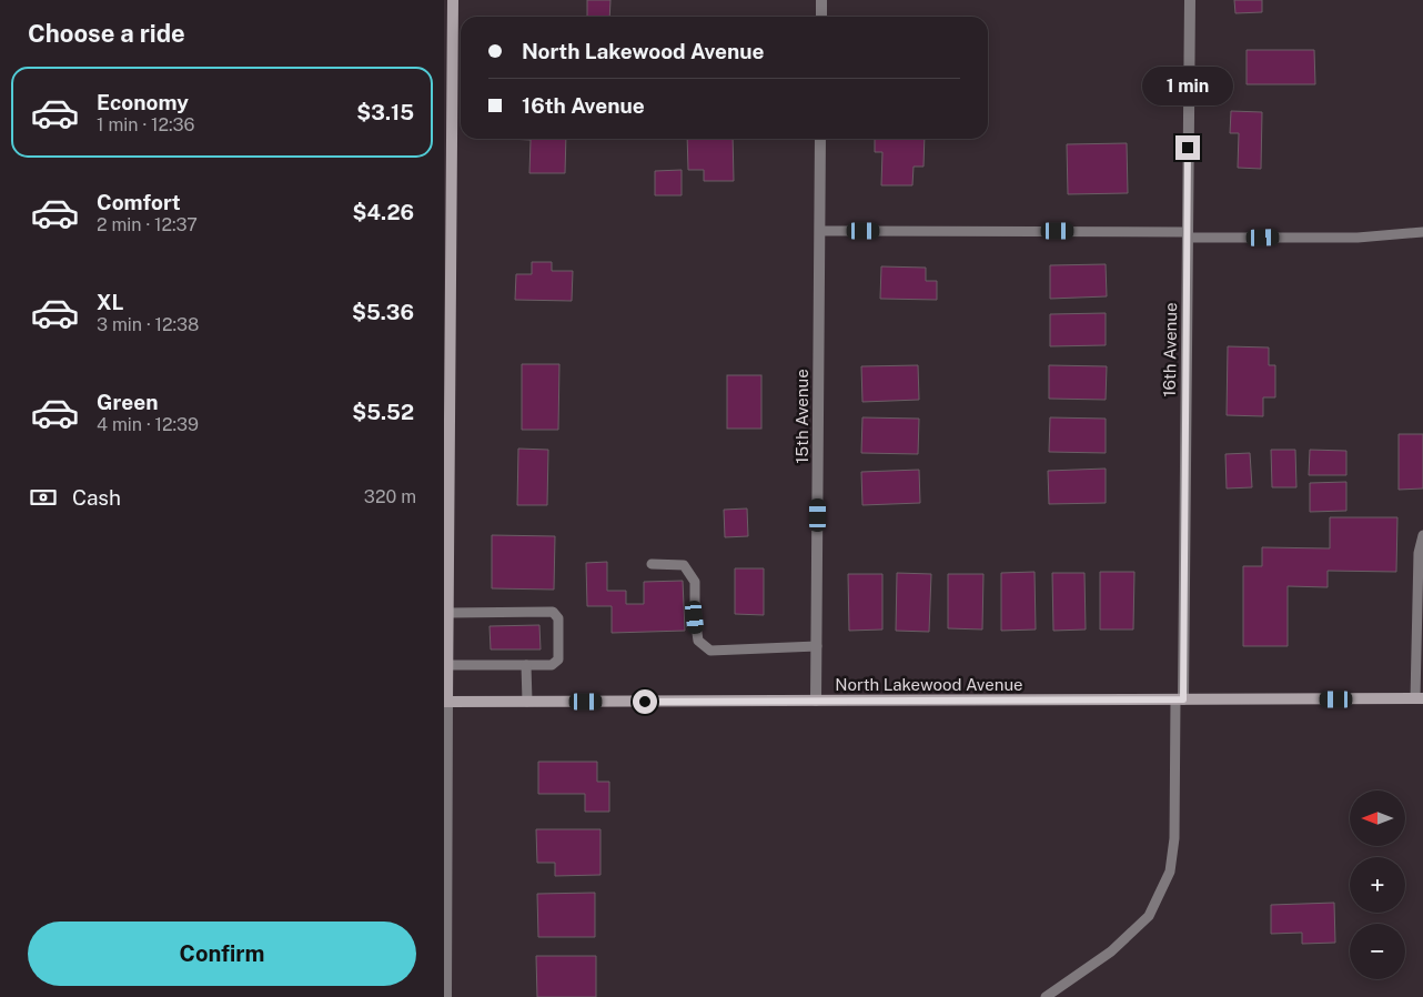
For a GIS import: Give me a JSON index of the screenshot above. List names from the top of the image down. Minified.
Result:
{"streets":{"street":["16th Avenue","15th Avenue","North Lakewood Avenue"]},"crossings":[["16th Avenue","North Lakewood Avenue"],["15th Avenue","North Lakewood Avenue"]],"north":"left","page":{"heading":"Choose a ride","banner":["North Lakewood Avenue","16th Avenue"],"list":[{"name":"Economy","note":"1 min · 12:36","value":"$3.15"},{"name":"Comfort","note":"2 min · 12:37","value":"$4.26"},{"name":"XL","note":"3 min · 12:38","value":"$5.36"},{"name":"Green","note":"4 min · 12:39","value":"$5.52"}],"bubble":"1 min","pay":["Cash","320 m"],"map_buttons":["+","−"],"buttons":"Confirm"}}
